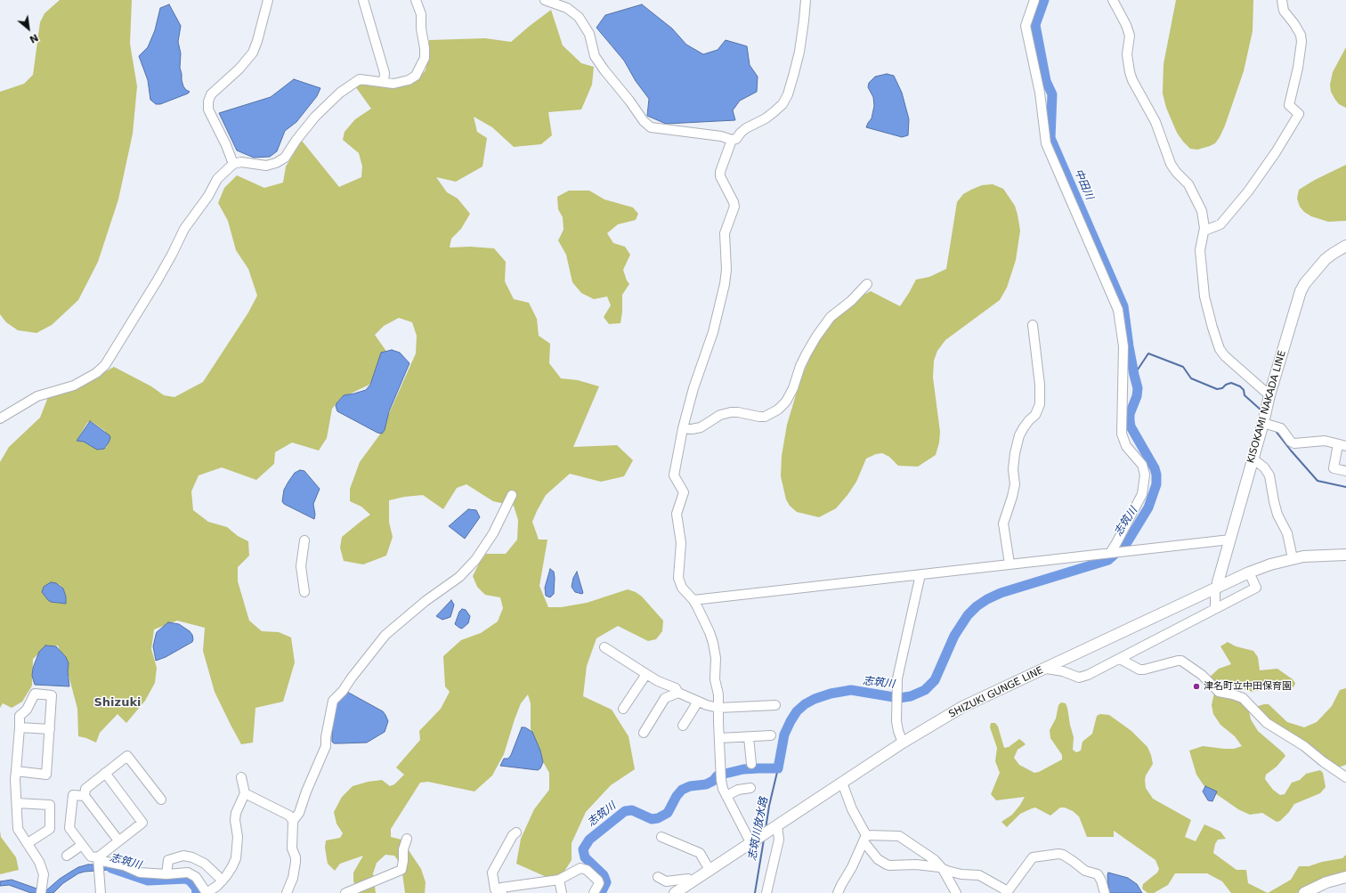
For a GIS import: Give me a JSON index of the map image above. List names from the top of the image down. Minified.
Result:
{"streets":{"main road":["KISOKAMI NAKADA LINE","SHIZUKI GUNGE LINE"]},"crossings":[["KISOKAMI NAKADA LINE","SHIZUKI GUNGE LINE"]],"districts":["Shizuki"],"water":["中田川","志筑川","志筑川放水路"],"places":["津名町立中田保育園"],"north":"bottom right"}
